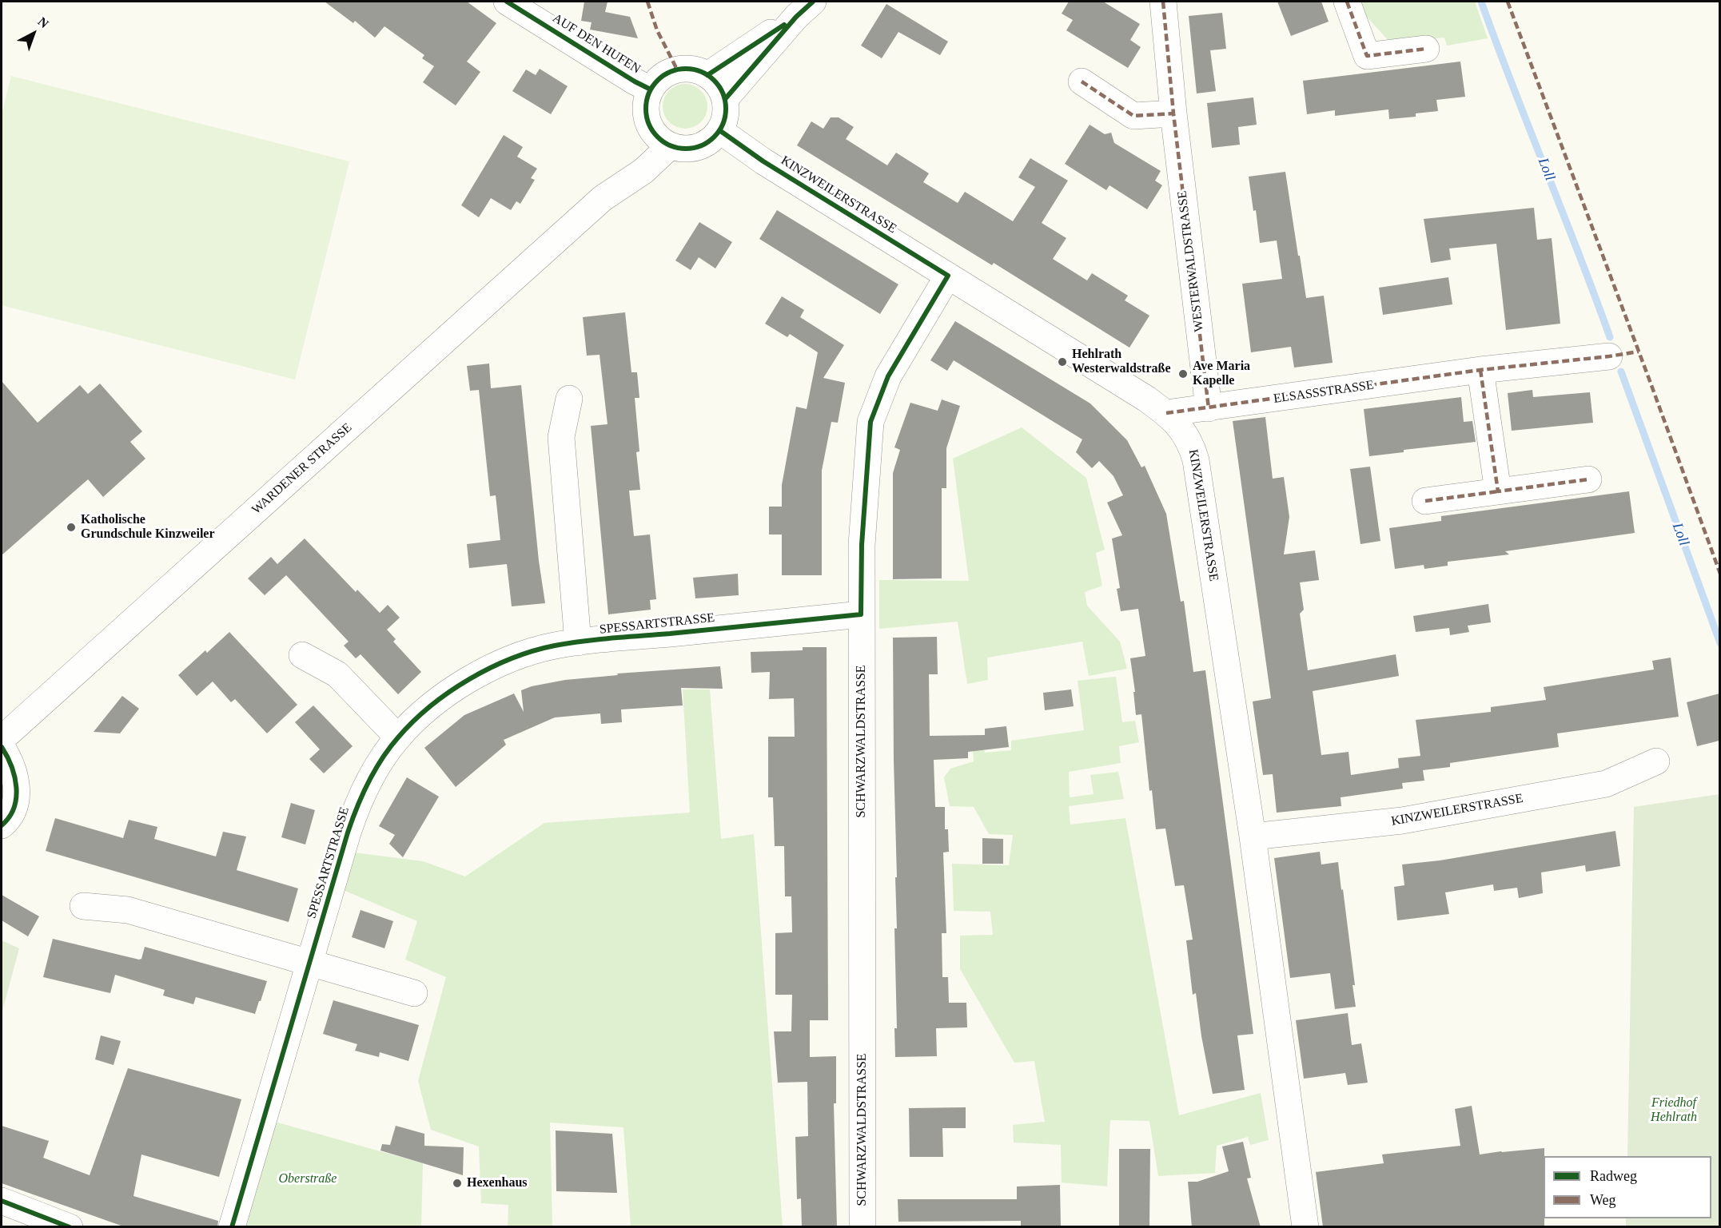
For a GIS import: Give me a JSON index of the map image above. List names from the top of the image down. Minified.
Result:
{"streets":{"street":["AUF DEN HUFEN","KINZWEILERSTRASSE","WESTERWALDSTRASSE","ELSASSSTRASSE","WARDENER STRASSE","SPESSARTSTRASSE","SCHWARZWALDSTRASSE"]},"crossings":[["AUF DEN HUFEN","KINZWEILERSTRASSE"],["AUF DEN HUFEN","WARDENER STRASSE"],["KINZWEILERSTRASSE","ELSASSSTRASSE"],["KINZWEILERSTRASSE","WARDENER STRASSE"],["KINZWEILERSTRASSE","SCHWARZWALDSTRASSE"],["WESTERWALDSTRASSE","ELSASSSTRASSE"],["SPESSARTSTRASSE","SCHWARZWALDSTRASSE"]],"water":["Loll"],"parks":["Friedhof Hehlrath","Oberstraße"],"places":["Hehlrath Westerwaldstraße","Ave Maria Kapelle","Katholische Grundschule Kinzweiler","Hexenhaus"],"legend":["Radweg","Weg"],"north":"top right"}
